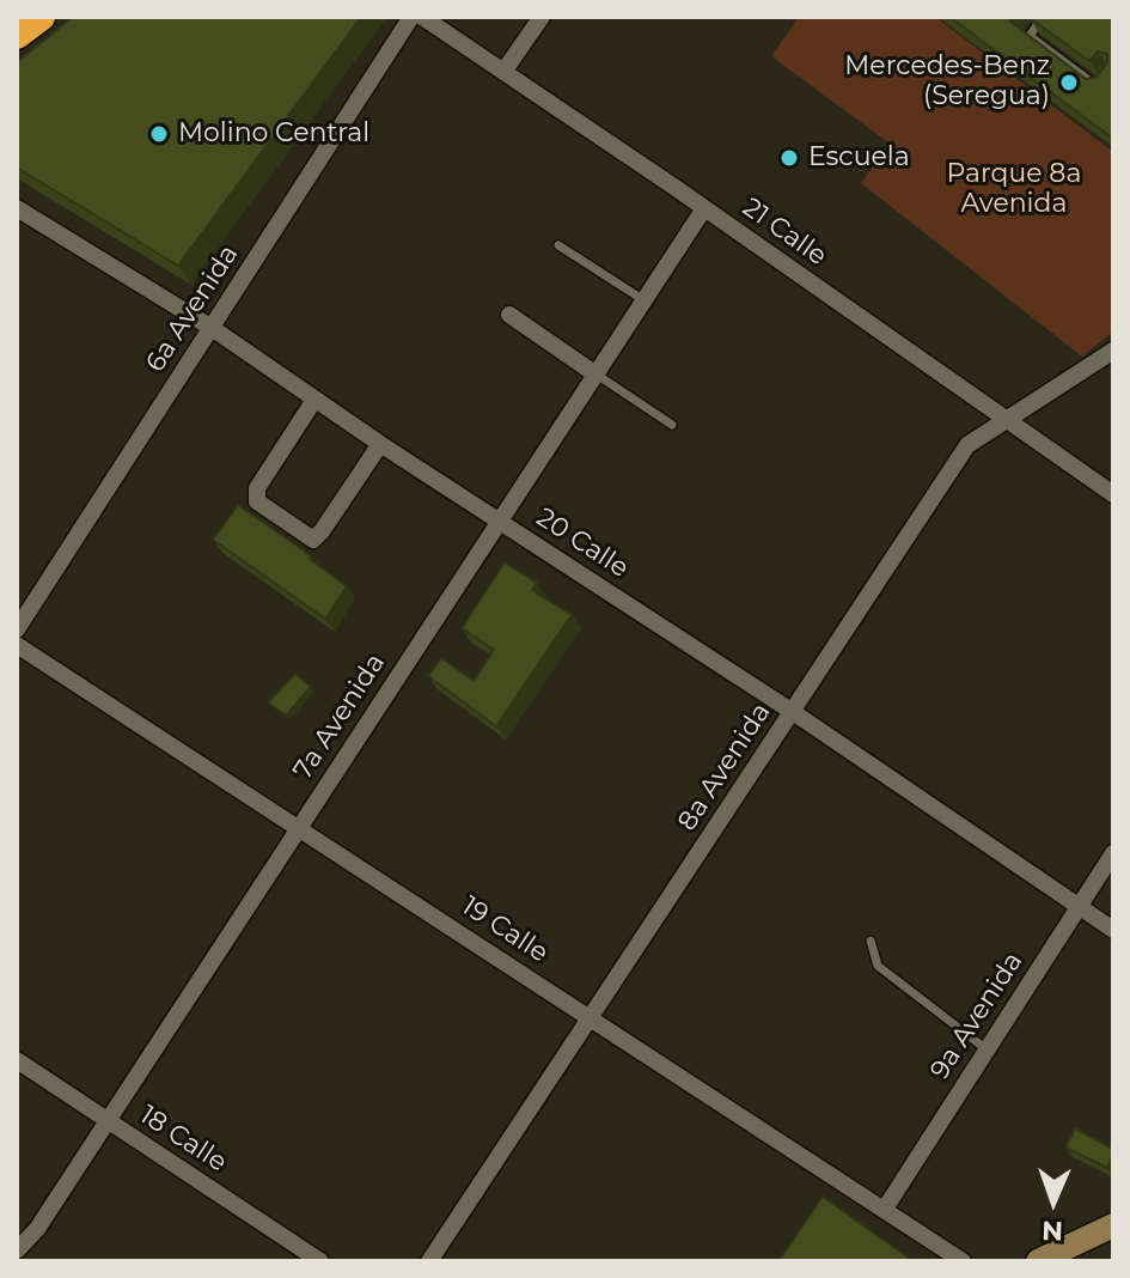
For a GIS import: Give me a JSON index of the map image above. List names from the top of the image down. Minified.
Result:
{"streets":{"street":["21 Calle","6a Avenida","20 Calle","7a Avenida","8a Avenida","19 Calle","9a Avenida","18 Calle"]},"crossings":[["21 Calle","7a Avenida"],["21 Calle","8a Avenida"],["6a Avenida","20 Calle"],["20 Calle","7a Avenida"],["20 Calle","8a Avenida"],["20 Calle","9a Avenida"],["7a Avenida","19 Calle"],["7a Avenida","18 Calle"],["8a Avenida","19 Calle"],["19 Calle","9a Avenida"]],"parks":["Parque 8a Avenida"],"places":["Mercedes-Benz (Seregua)","Molino Central","Escuela"],"north":"bottom"}
